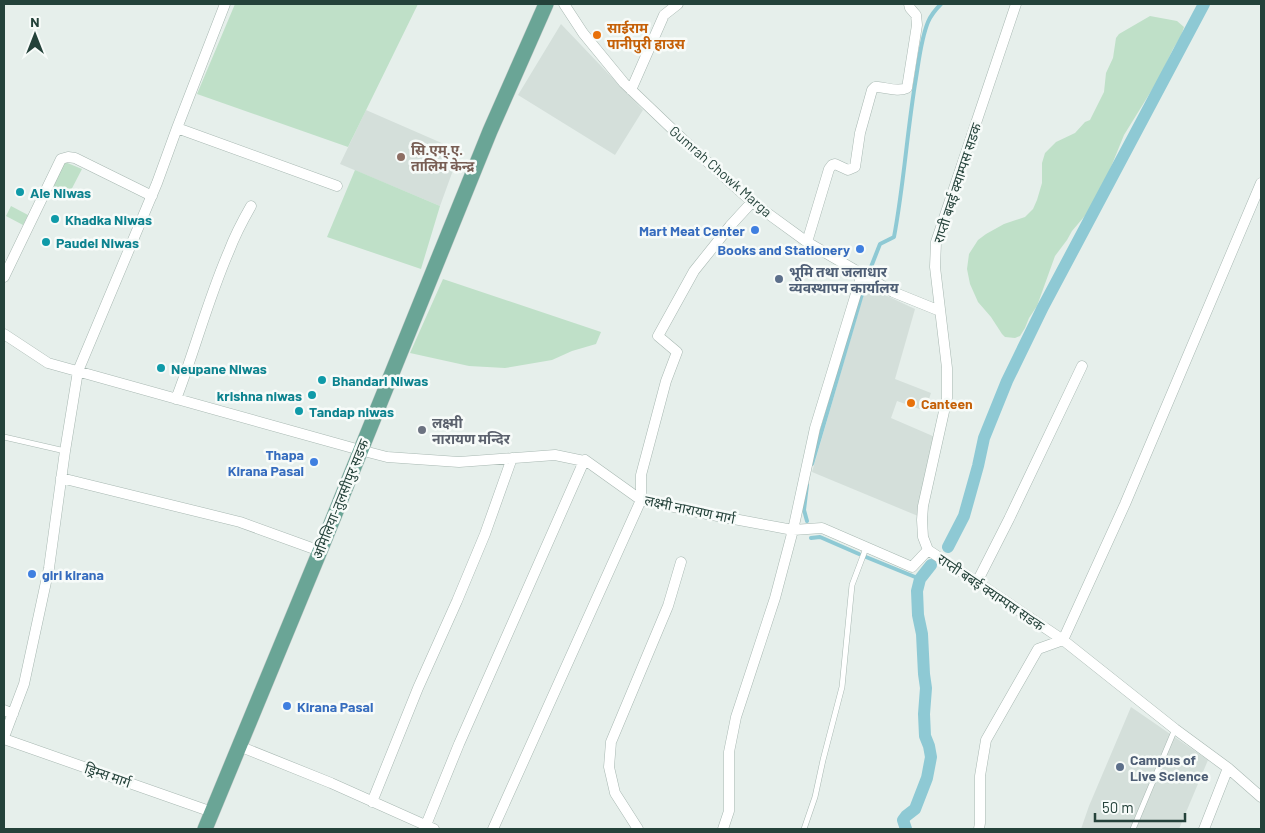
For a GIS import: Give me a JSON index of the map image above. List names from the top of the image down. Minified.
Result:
{"streets":{"main road":["अमिलिया-तुलसीपुर सडक"],"street":["Gumrah Chowk Marga","राप्ती बबई क्याम्पस सडक","लक्ष्मी नारायण मार्ग","ड्रिम्स मार्ग"]},"crossings":[["Gumrah Chowk Marga","राप्ती बबई क्याम्पस सडक"],["राप्ती बबई क्याम्पस सडक","लक्ष्मी नारायण मार्ग"],["अमिलिया-तुलसीपुर सडक","लक्ष्मी नारायण मार्ग"],["अमिलिया-तुलसीपुर सडक","ड्रिम्स मार्ग"]],"places":["साईराम पानीपुरी हाउस","सि.एम्.ए. तालिम केन्द्र","Ale Niwas","Khadka Niwas","Mart Meat Center","Paudel Niwas","Books and Stationery","भूमि तथा जलाधार व्यवस्थापन कार्यालय","Neupane Niwas","Bhandari Niwas","krishna niwas","Canteen","Tandap niwas","लक्ष्मी नारायण मन्दिर","Thapa Kirana Pasal","giri kirana","Kirana Pasal","Campus of Live Science"],"scale_bar":"50 m","north":"top"}
